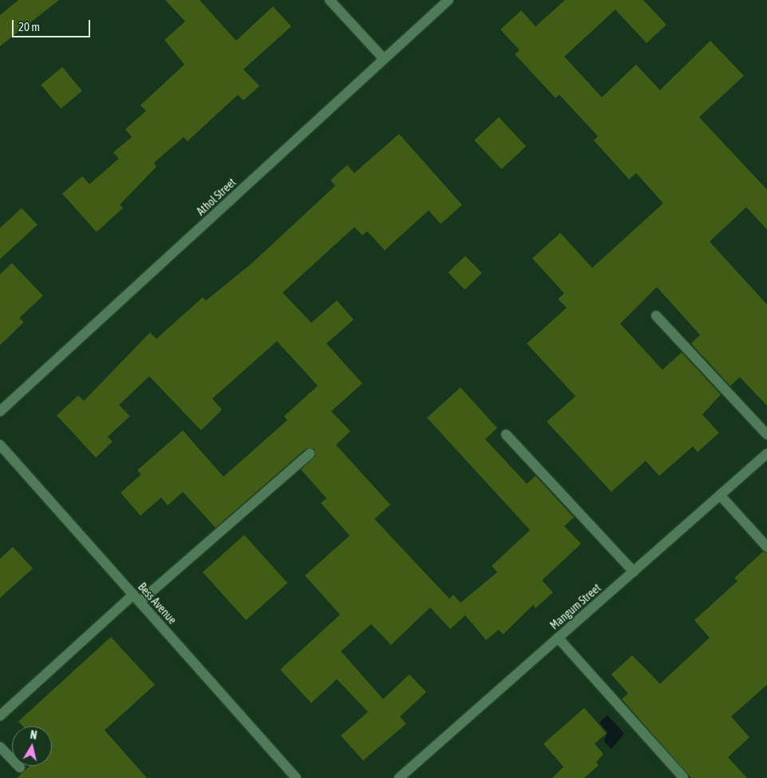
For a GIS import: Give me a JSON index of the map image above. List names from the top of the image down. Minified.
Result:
{"streets":{"street":["Athol Street","Bess Avenue","Mangum Street"]},"scale_bar":"20 m","north":"top"}
